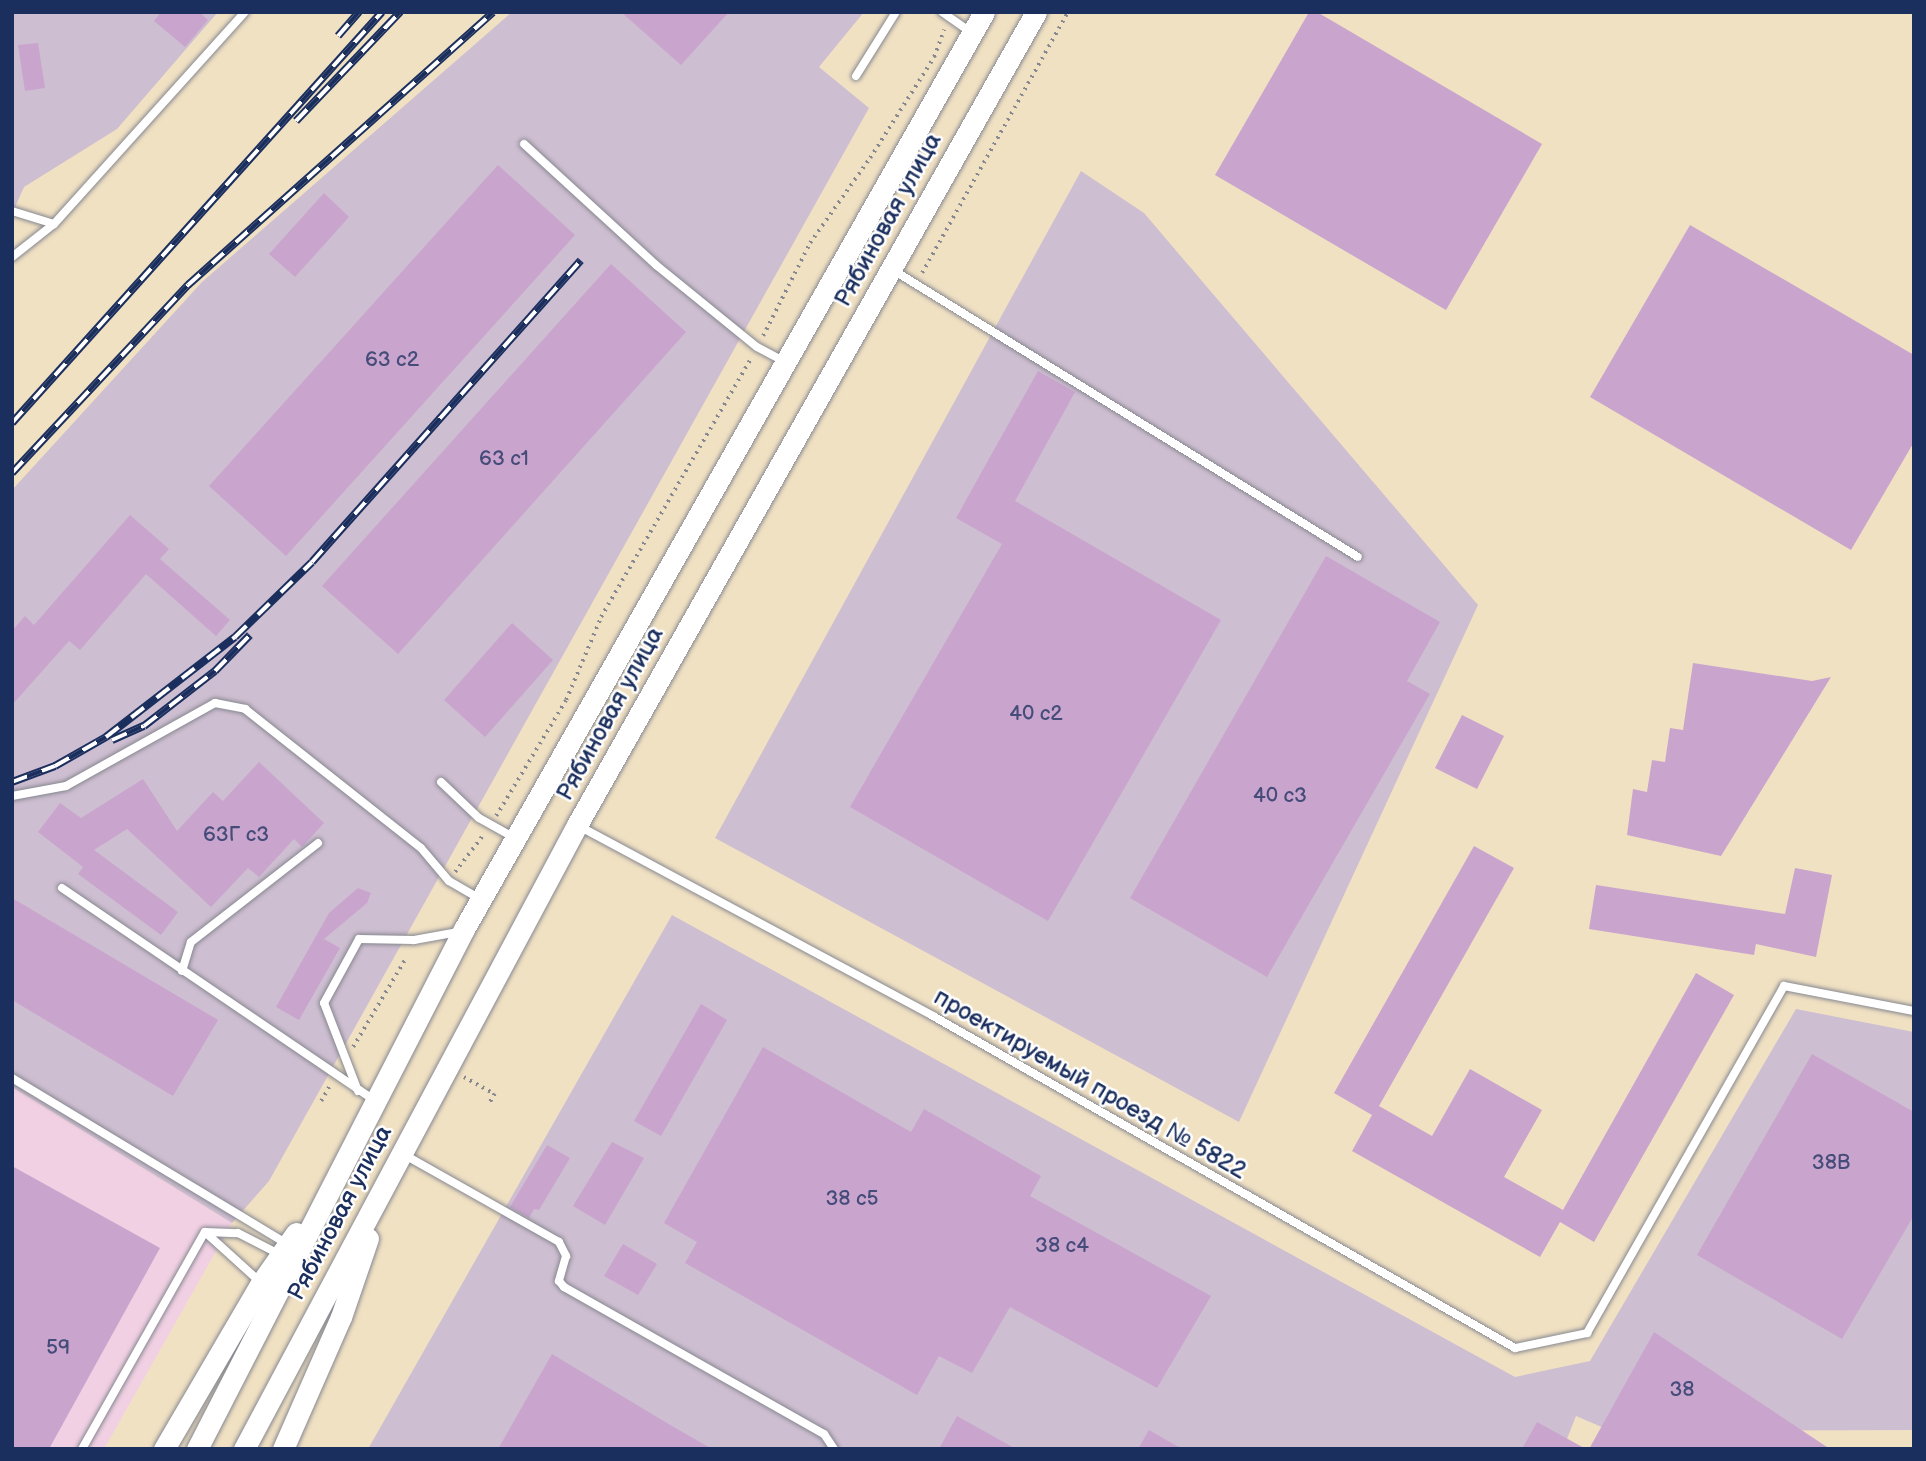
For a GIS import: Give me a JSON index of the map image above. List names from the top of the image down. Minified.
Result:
{"streets":{"main road":["Рябиновая улица"],"lane":["проектируемый проезд № 5822"]},"crossings":[["Рябиновая улица","проектируемый проезд № 5822"]],"house_numbers":["63 с2","63 с1","40 с2","40 с3","63Г с3","38В","38 с5","38 с4","59","38"]}
